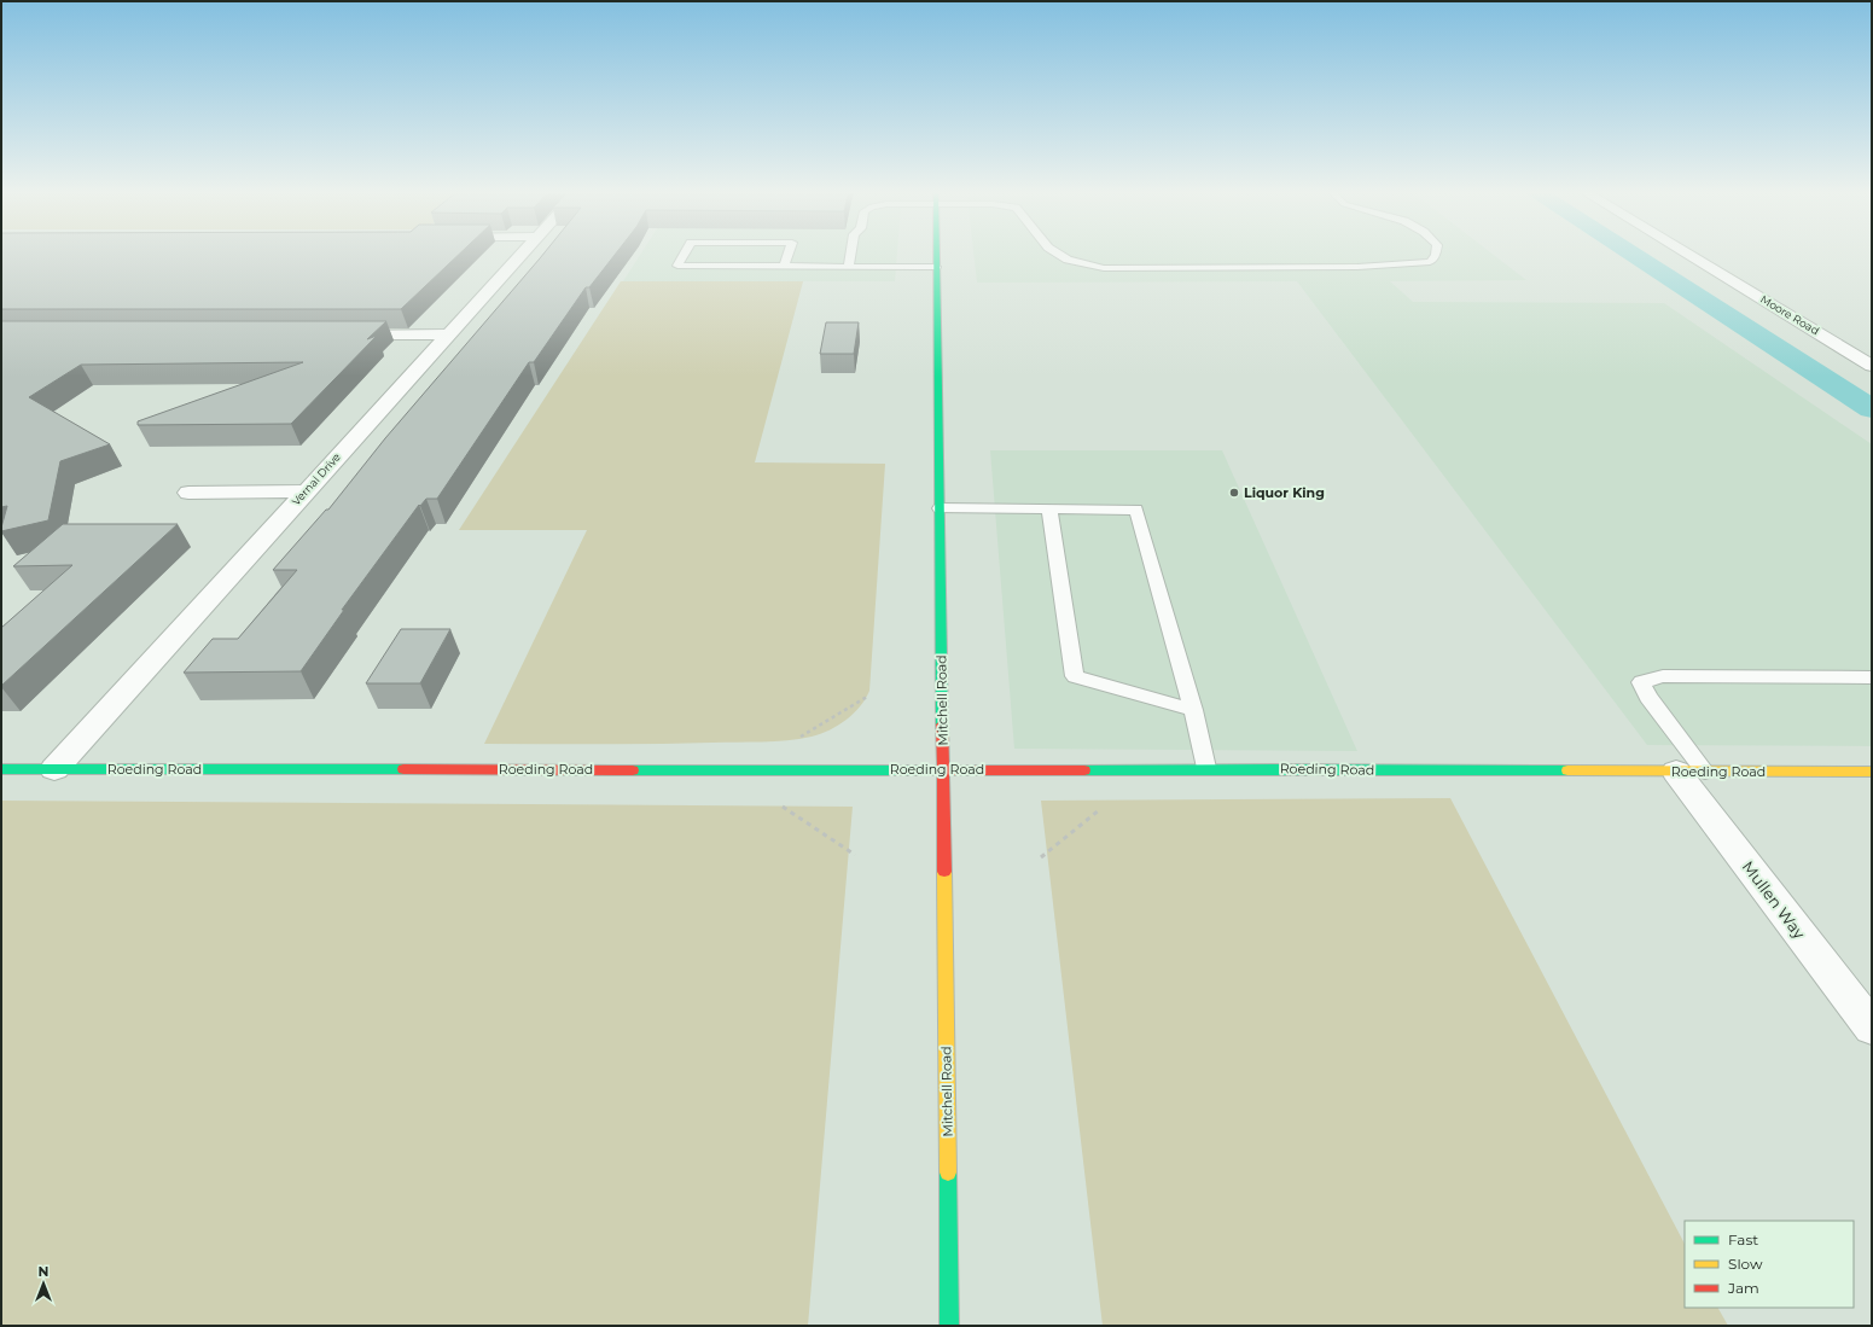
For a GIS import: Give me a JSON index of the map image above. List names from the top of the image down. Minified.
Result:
{"streets":{"street":["Moore Road","Vernal Drive","Mitchell Road","Roeding Road","Mullen Way"]},"crossings":[["Vernal Drive","Roeding Road"],["Mitchell Road","Roeding Road"],["Roeding Road","Mullen Way"]],"places":["Liquor King"],"legend":["Fast","Slow","Jam"],"north":"top"}
